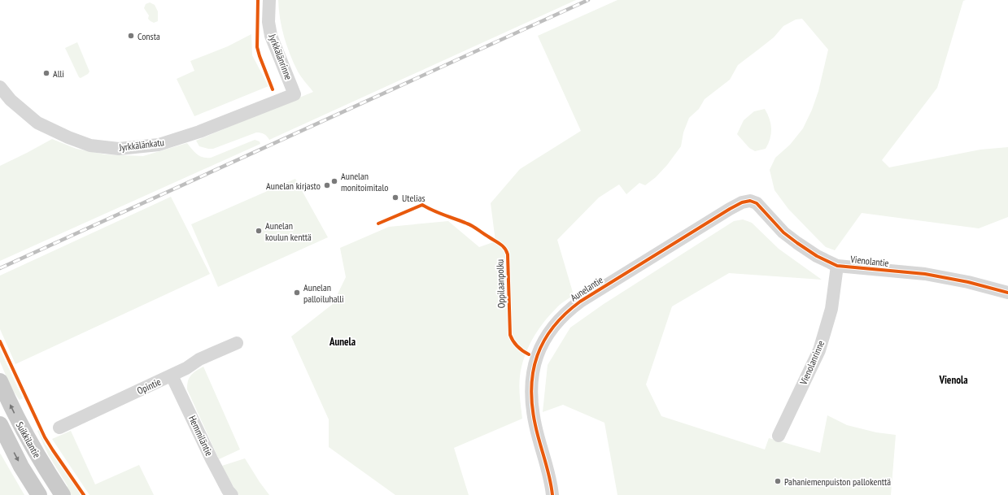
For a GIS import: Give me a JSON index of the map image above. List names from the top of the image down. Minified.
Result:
{"streets":{"main road":["Suikkilantie"],"street":["Jyrkkälänrinne","Jyrkkälänkatu","Vienolantie","Aunelantie","Vienolanrinne","Opintie","Hemmiläntie"],"cycle path":["Oppilaanpolku"]},"crossings":[["Jyrkkälänrinne","Jyrkkälänkatu"],["Vienolantie","Aunelantie"],["Vienolantie","Vienolanrinne"],["Opintie","Hemmiläntie"]],"districts":["Aunela","Vienola"],"places":["Consta","Alli","Aunelan monitoimitalo","Aunelan kirjasto","Utelias","Aunelan koulun kenttä","Aunelan palloiluhalli","Pahaniemenpuiston pallokenttä"]}
